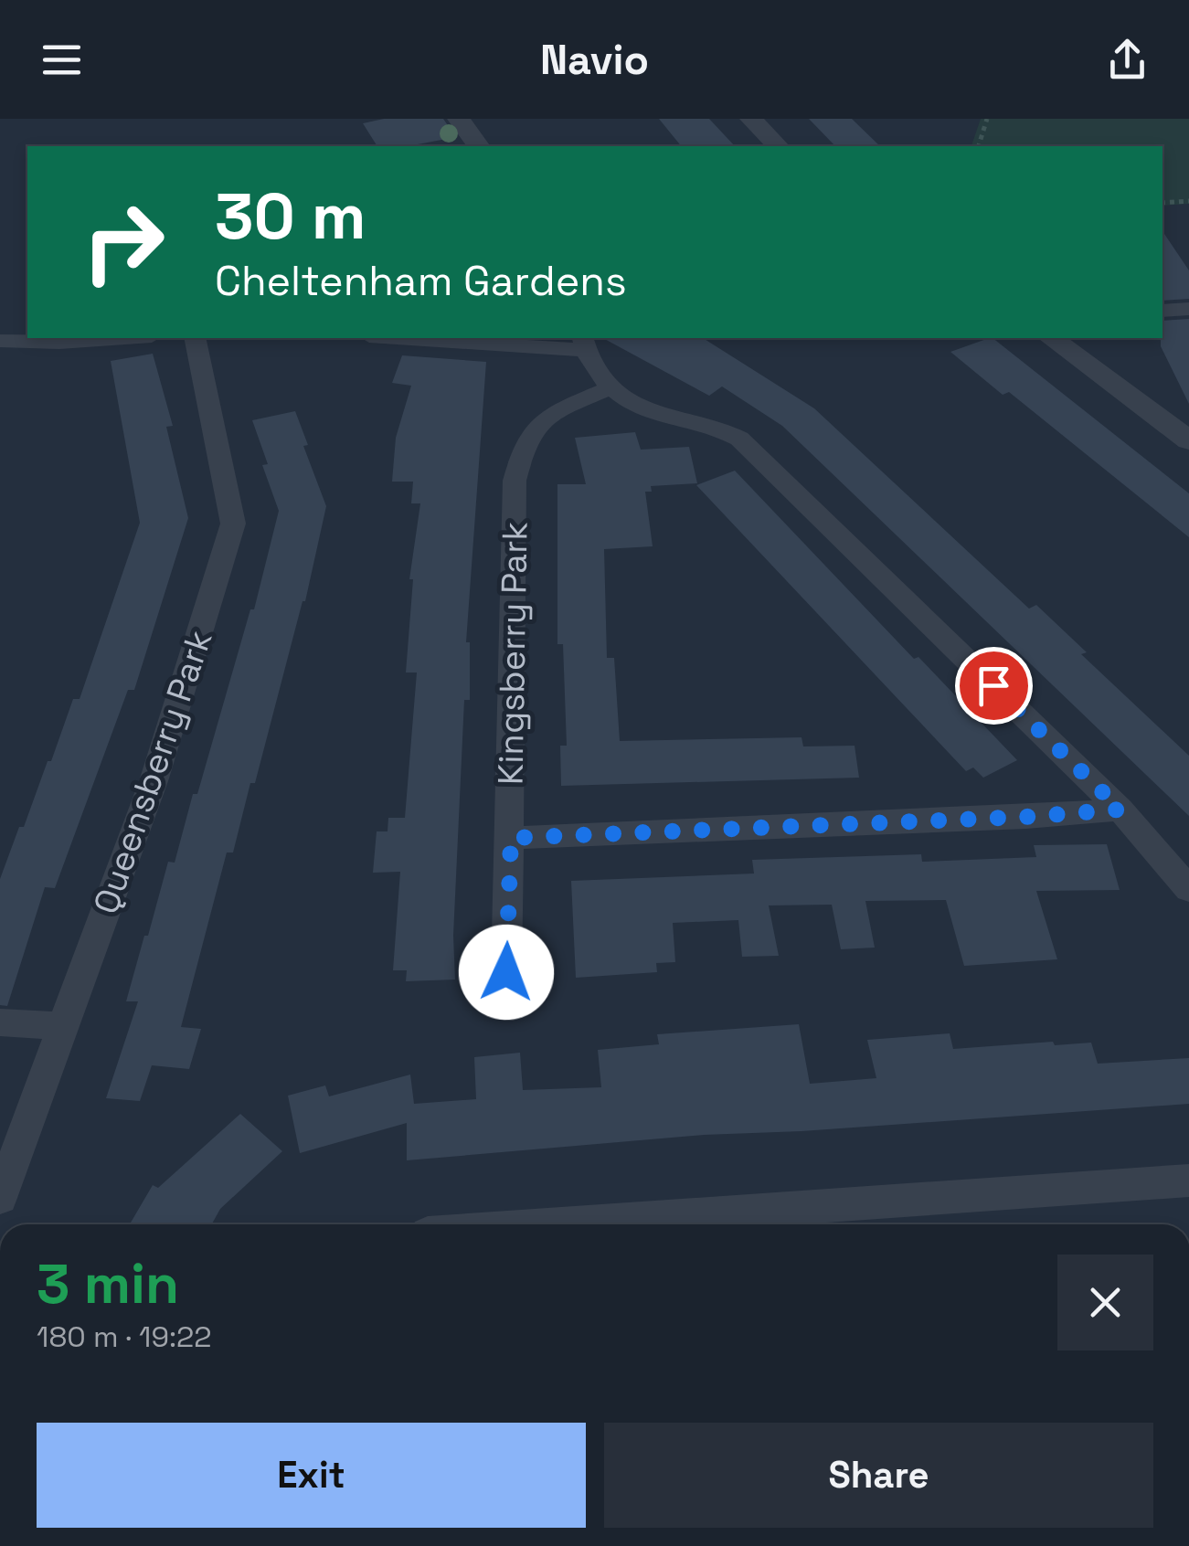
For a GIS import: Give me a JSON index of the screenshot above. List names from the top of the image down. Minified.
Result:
{"streets":{"street":["Kingsberry Park","Queensberry Park"]},"page":{"header":"Navio","turn":["30 m","Cheltenham Gardens"],"heading":["3 min","180 m · 19:22"],"buttons":["Exit","Share"]}}
